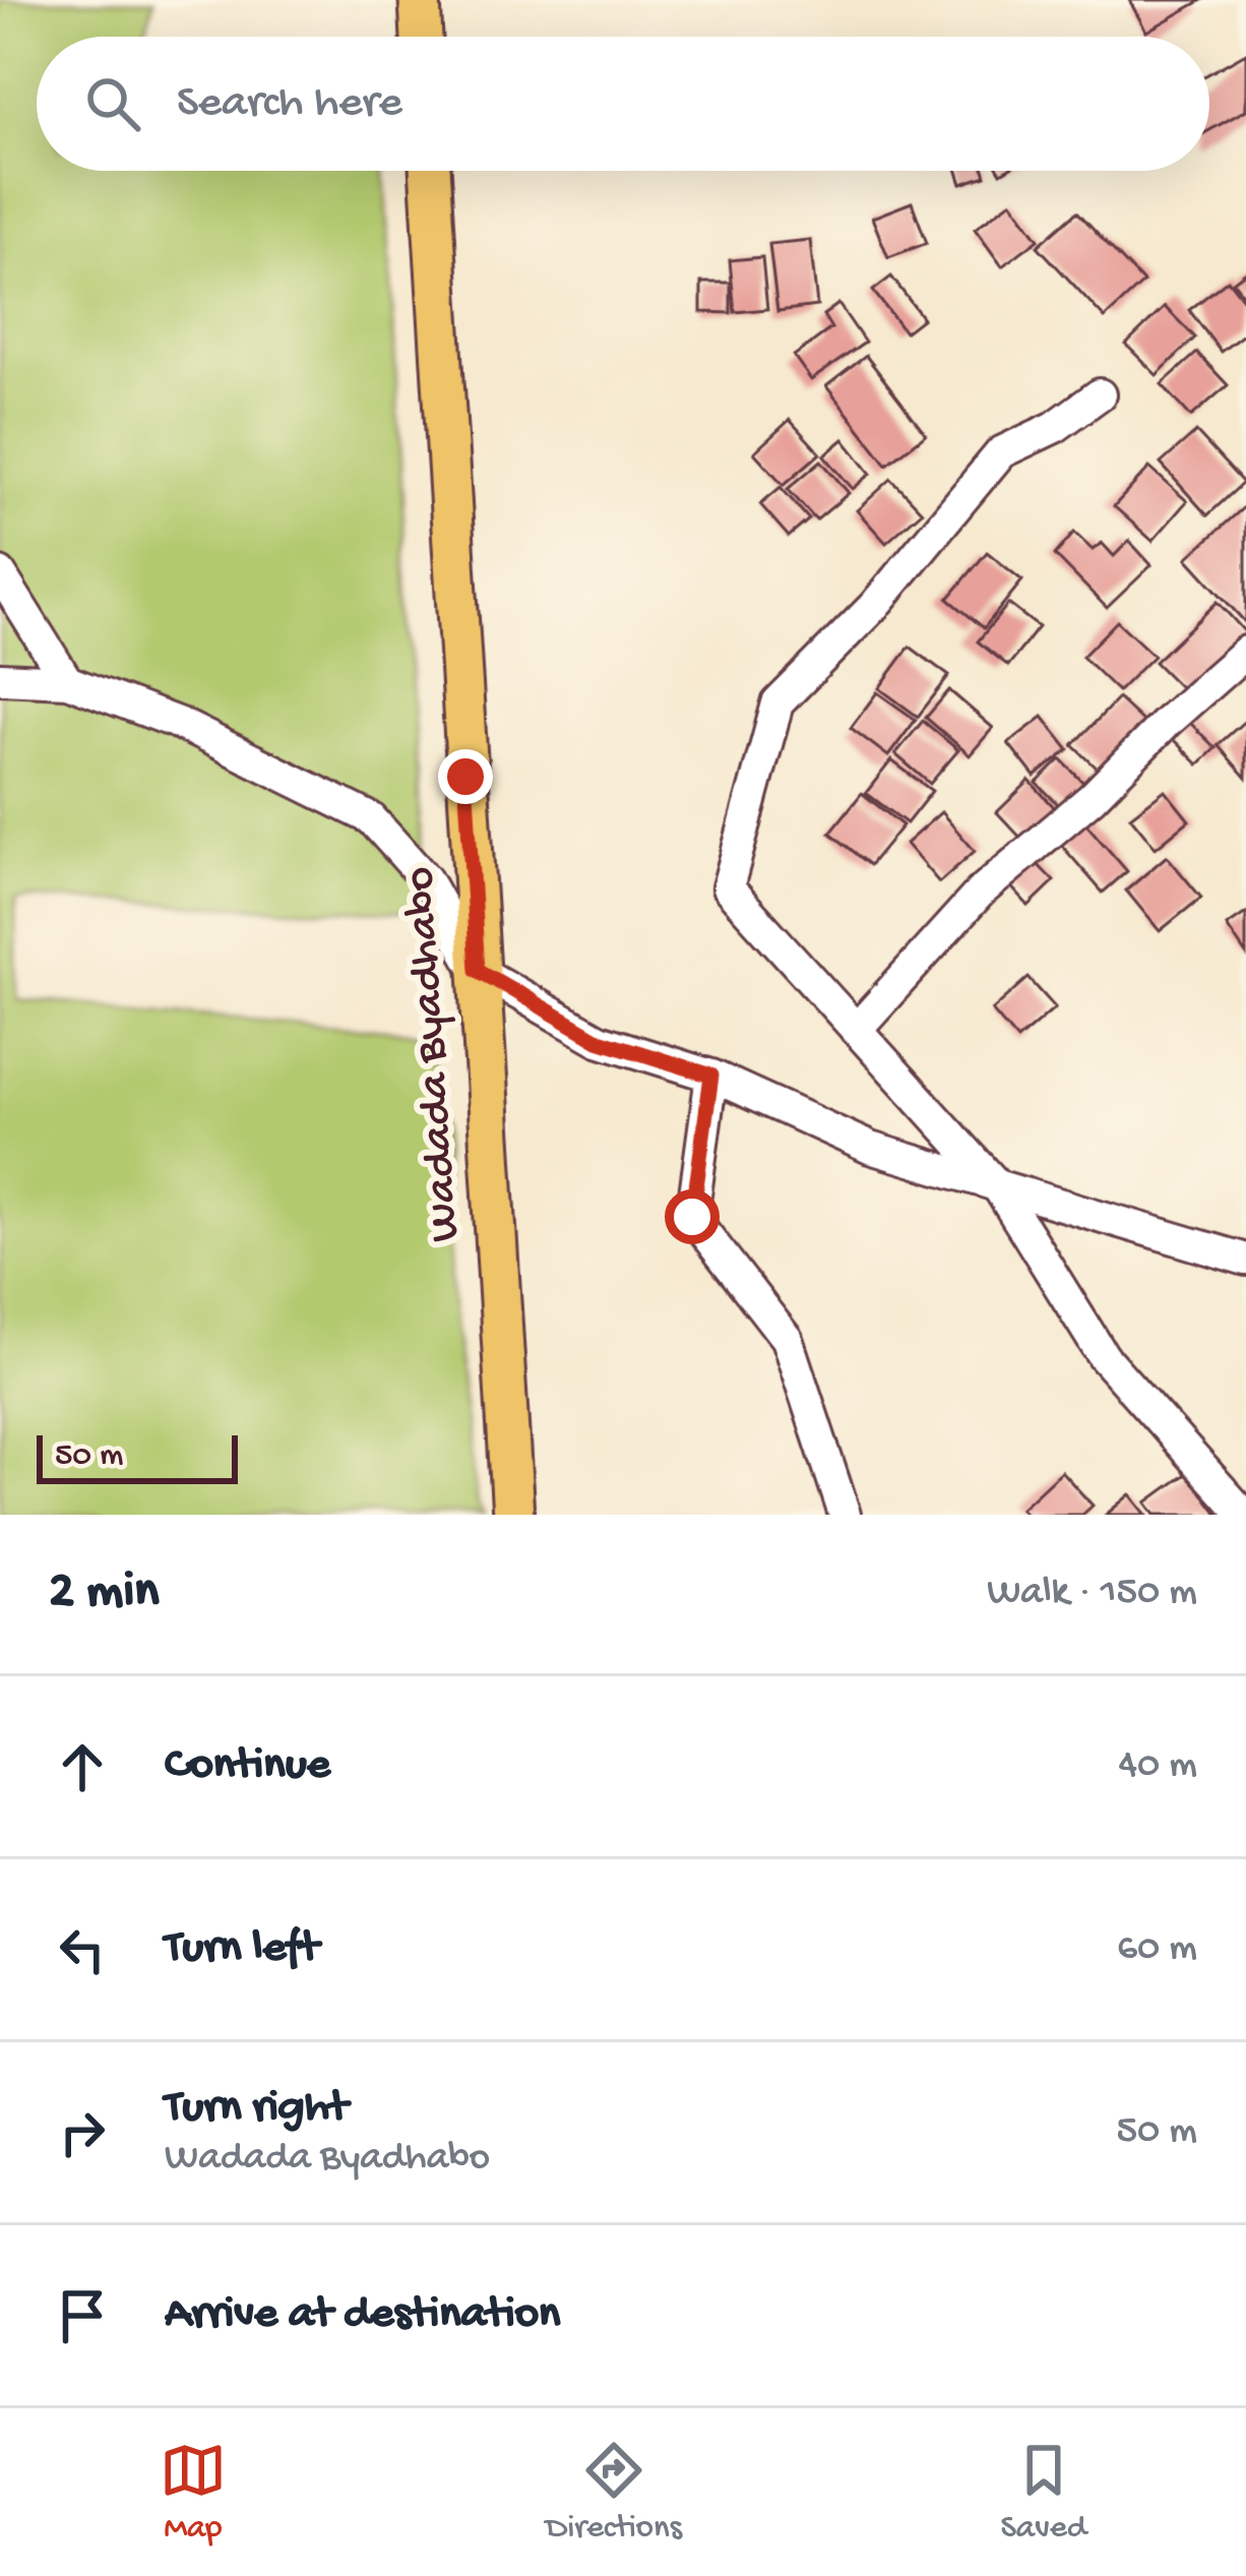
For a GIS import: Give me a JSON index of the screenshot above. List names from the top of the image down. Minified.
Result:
{"streets":{"main road":["Wadada Byadhabo"]},"scale_bar":"50 m","page":{"search":"Search here","scale":"50 m","heading":["2 min","Walk · 150 m"],"list":[["Continue","40 m"],["Turn left","60 m"],["Turn right","Wadada Byadhabo","50 m"],"Arrive at destination"],"nav":["Map","Directions","Saved"]}}
